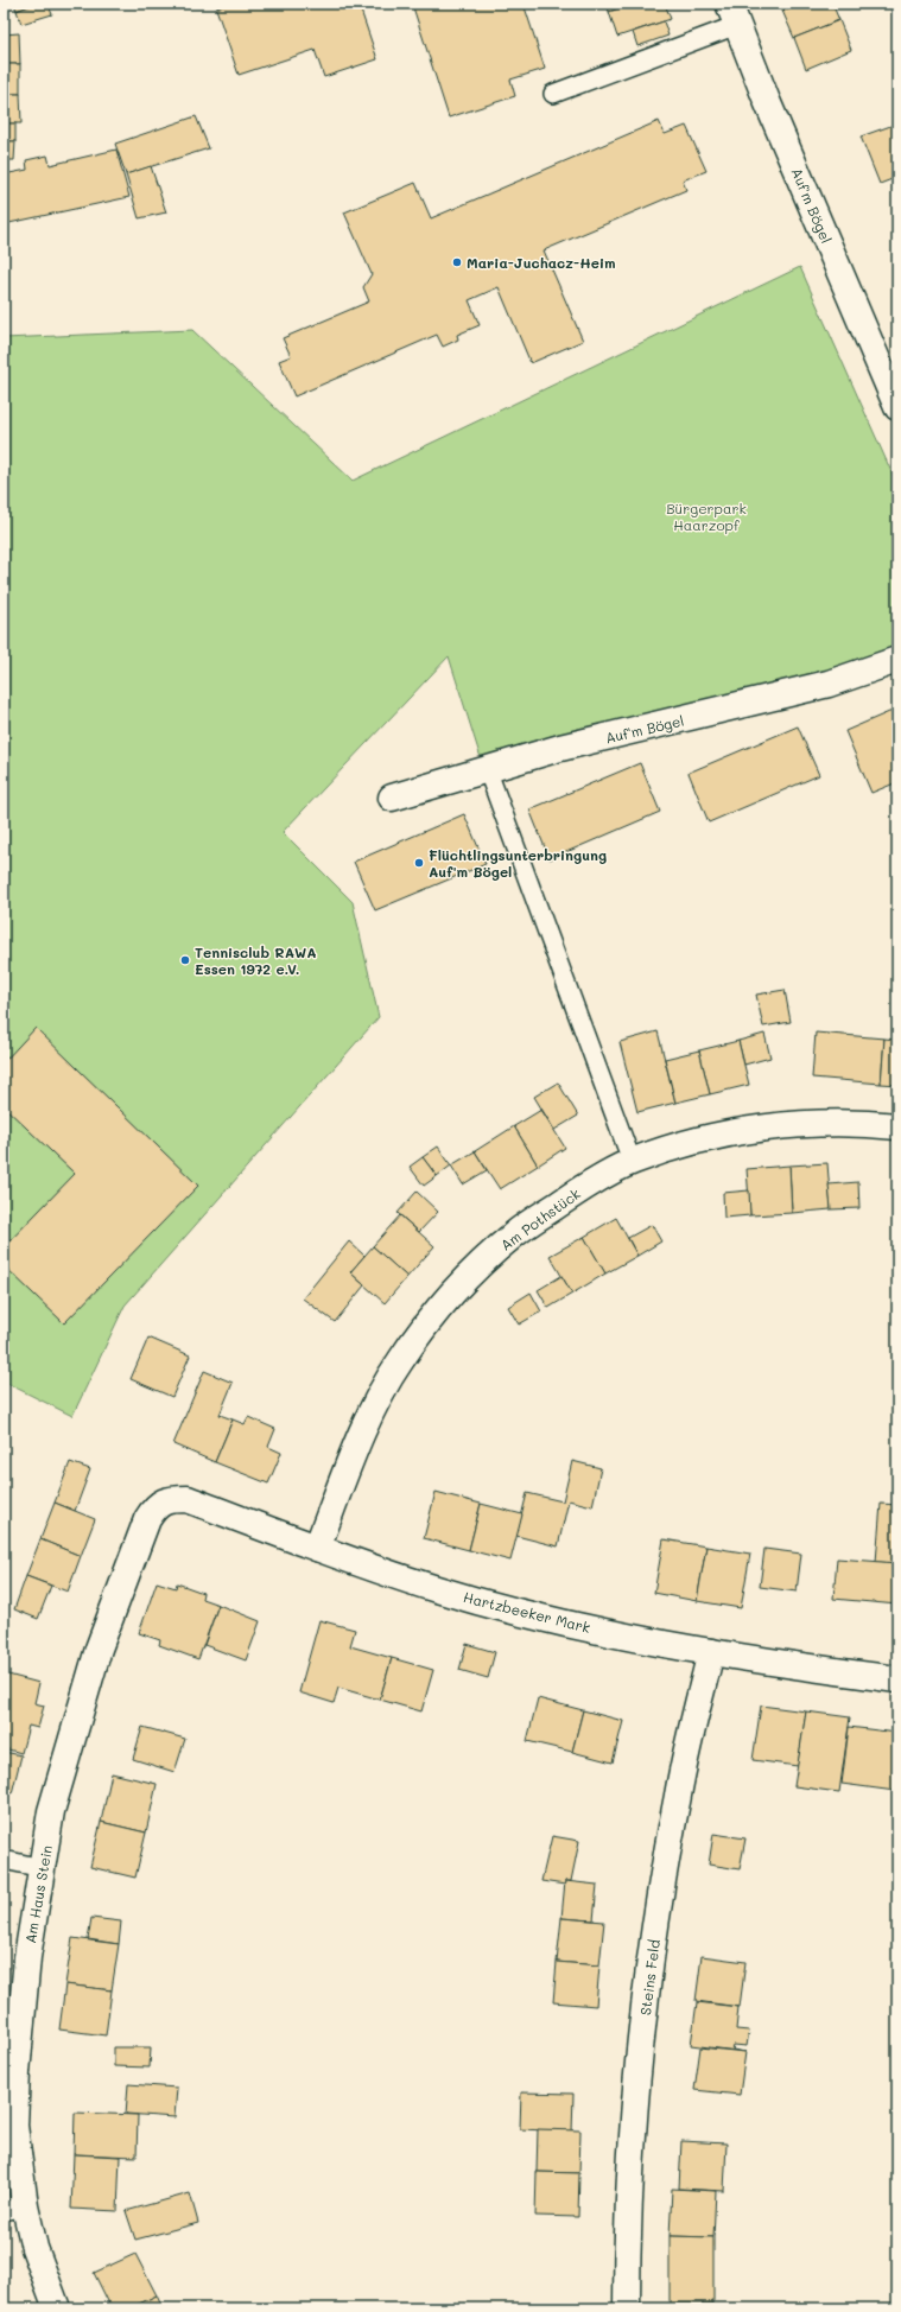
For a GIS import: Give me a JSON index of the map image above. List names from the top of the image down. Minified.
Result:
{"streets":{"street":["Auf'm Bögel","Am Pothstück","Hartzbeeker Mark","Am Haus Stein","Steins Feld"]},"crossings":[["Am Pothstück","Hartzbeeker Mark"],["Hartzbeeker Mark","Am Haus Stein"],["Hartzbeeker Mark","Steins Feld"]],"parks":["Bürgerpark Haarzopf"],"places":["Maria-Juchacz-Heim","Flüchtlingsunterbringung Auf'm Bögel","Tennisclub RAWA Essen 1972 e.V."]}
